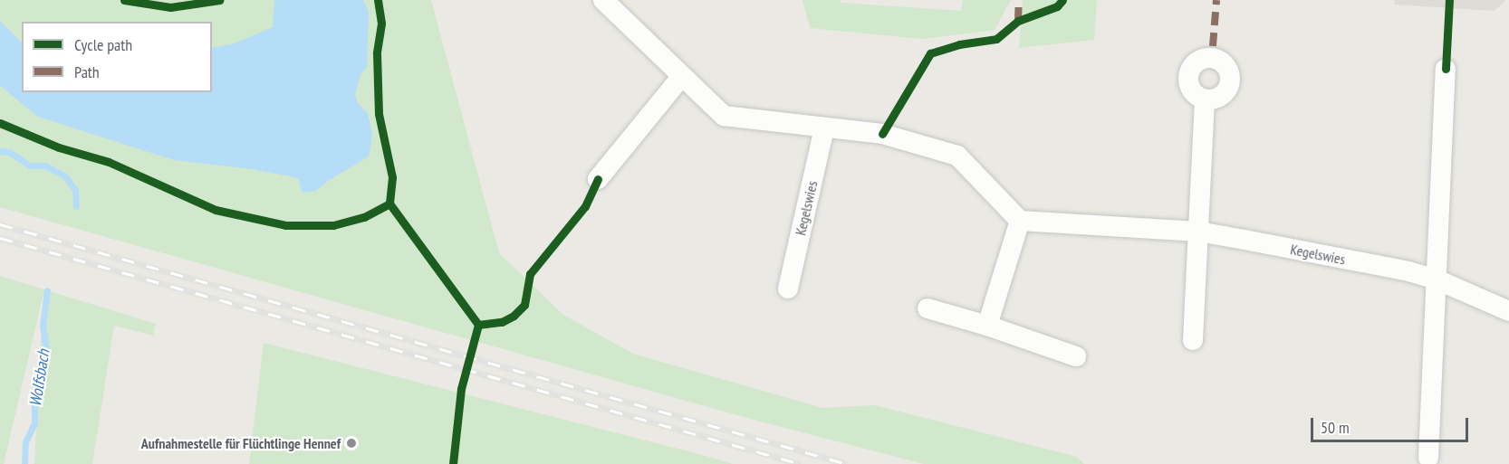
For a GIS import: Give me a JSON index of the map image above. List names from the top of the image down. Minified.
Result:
{"streets":{"street":["Kegelswies"]},"water":["Wolfsbach"],"places":["Aufnahmestelle für Flüchtlinge Hennef"],"legend":["Cycle path","Path"],"scale_bar":"50 m"}
